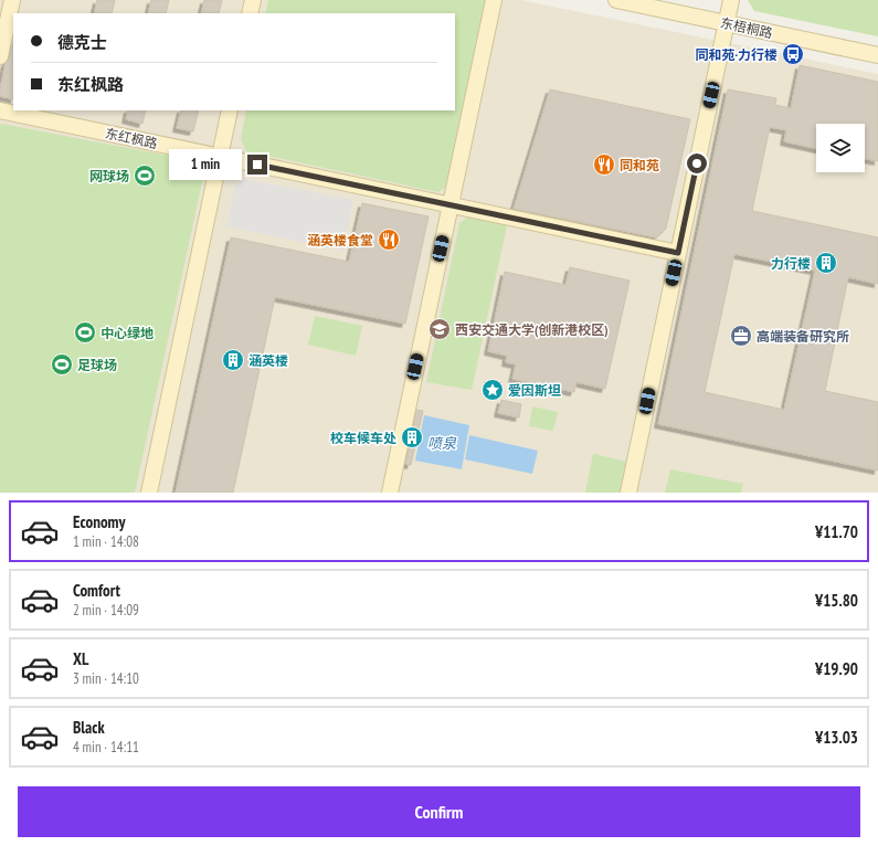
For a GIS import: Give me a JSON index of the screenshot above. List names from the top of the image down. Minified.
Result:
{"streets":{"street":["东梧桐路","东红枫路"]},"water":["喷泉"],"places":{"bus stop":["同和苑·力行楼"],"restaurant":["同和苑","涵英楼食堂"],"sports":["网球场","中心绿地","足球场"],"building":["力行楼","涵英楼","校车候车处"],"school or university":["西安交通大学(创新港校区)"],"office":["高端装备研究所"],"place":["爱因斯坦"]},"page":{"banner":["德克士","东红枫路"],"bubble":"1 min","list":[{"name":"Economy","note":"1 min · 14:08","value":"¥11.70"},{"name":"Comfort","note":"2 min · 14:09","value":"¥15.80"},{"name":"XL","note":"3 min · 14:10","value":"¥19.90"},{"name":"Black","note":"4 min · 14:11","value":"¥13.03"}],"buttons":"Confirm"}}
